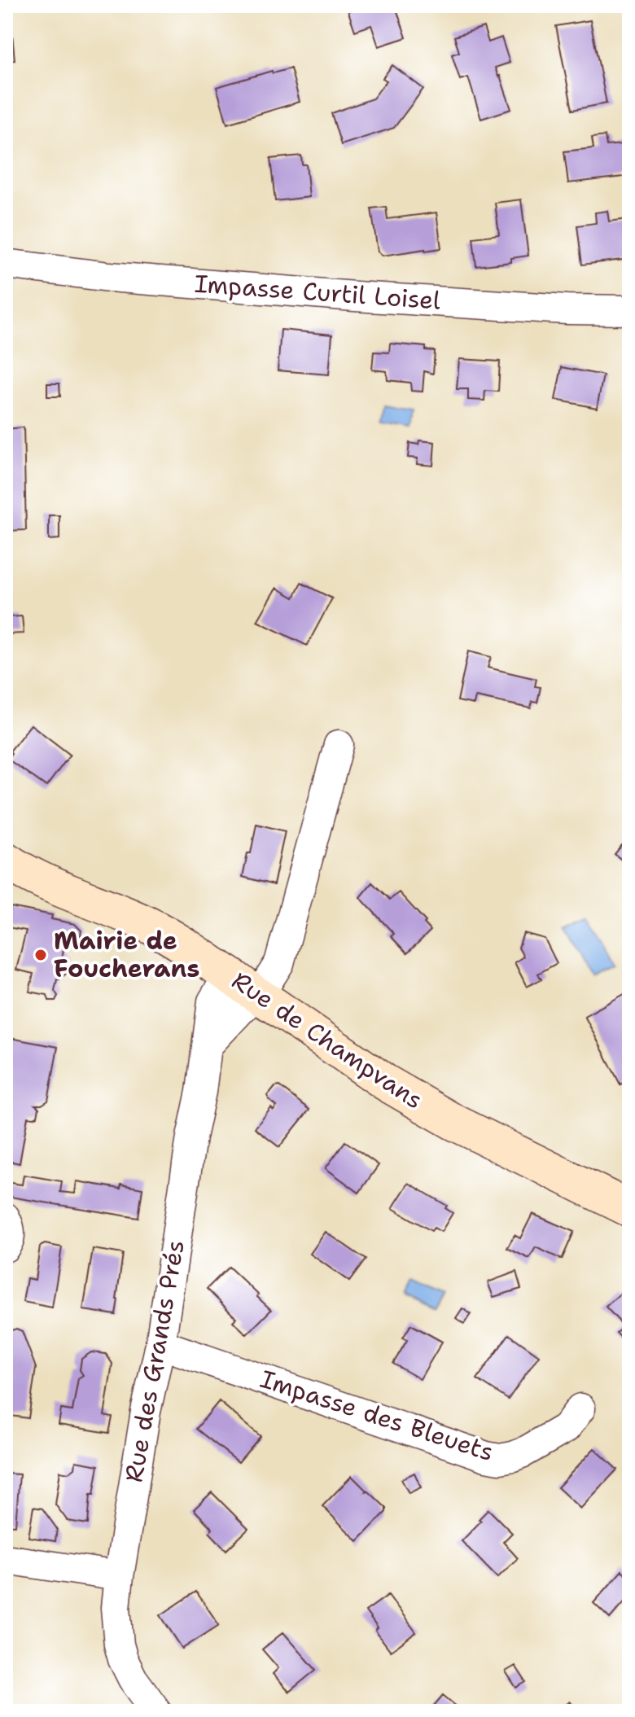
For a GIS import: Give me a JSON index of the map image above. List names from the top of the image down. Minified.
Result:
{"streets":{"street":["Impasse Curtil Loisel","Rue de Champvans","Rue des Grands Prés","Impasse des Bleuets"]},"crossings":[["Rue de Champvans","Rue des Grands Prés"],["Rue des Grands Prés","Impasse des Bleuets"]],"places":["Mairie de Foucherans"]}
